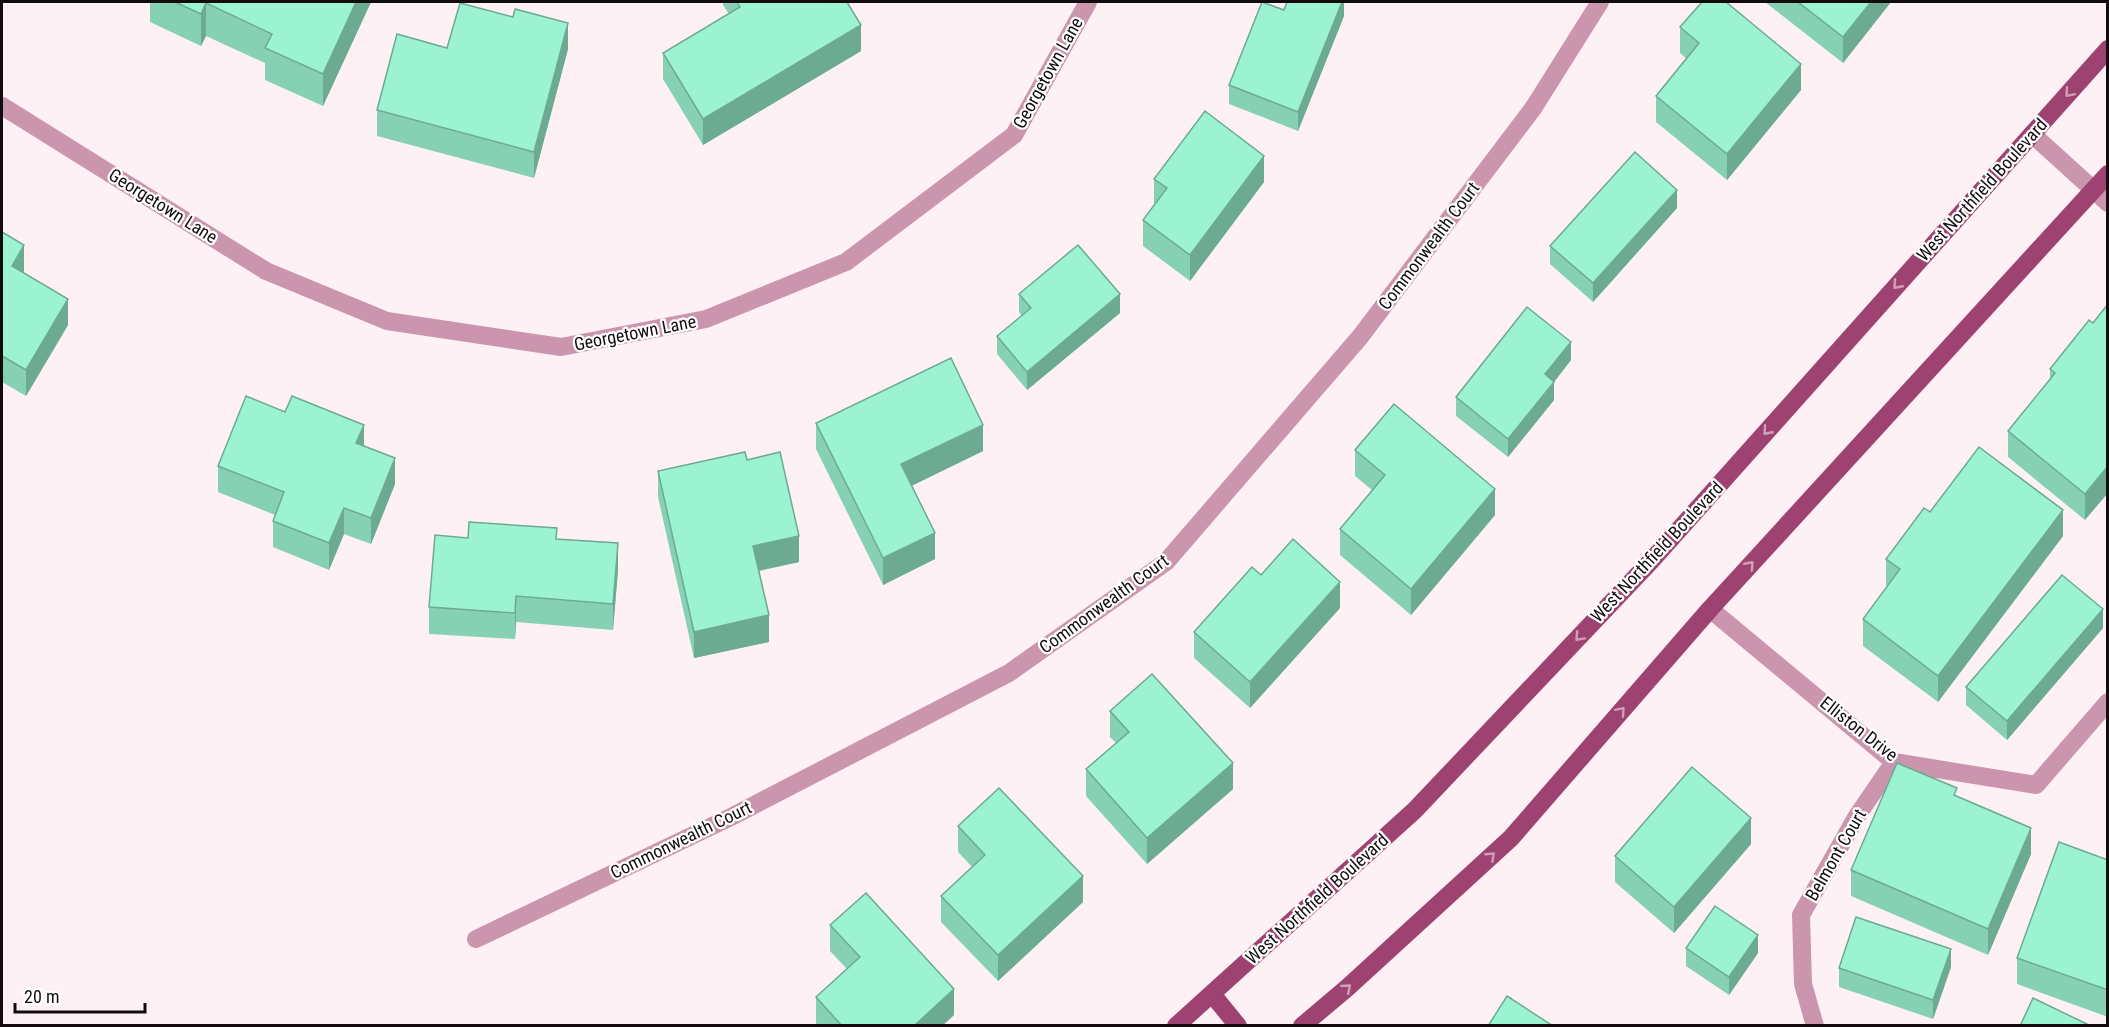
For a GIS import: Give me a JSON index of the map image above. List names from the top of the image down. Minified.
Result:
{"streets":{"main road":["West Northfield Boulevard"],"street":["Georgetown Lane","Commonwealth Court","Elliston Drive","Belmont Court"]},"crossings":[["Elliston Drive","Belmont Court"]],"scale_bar":"20 m"}
